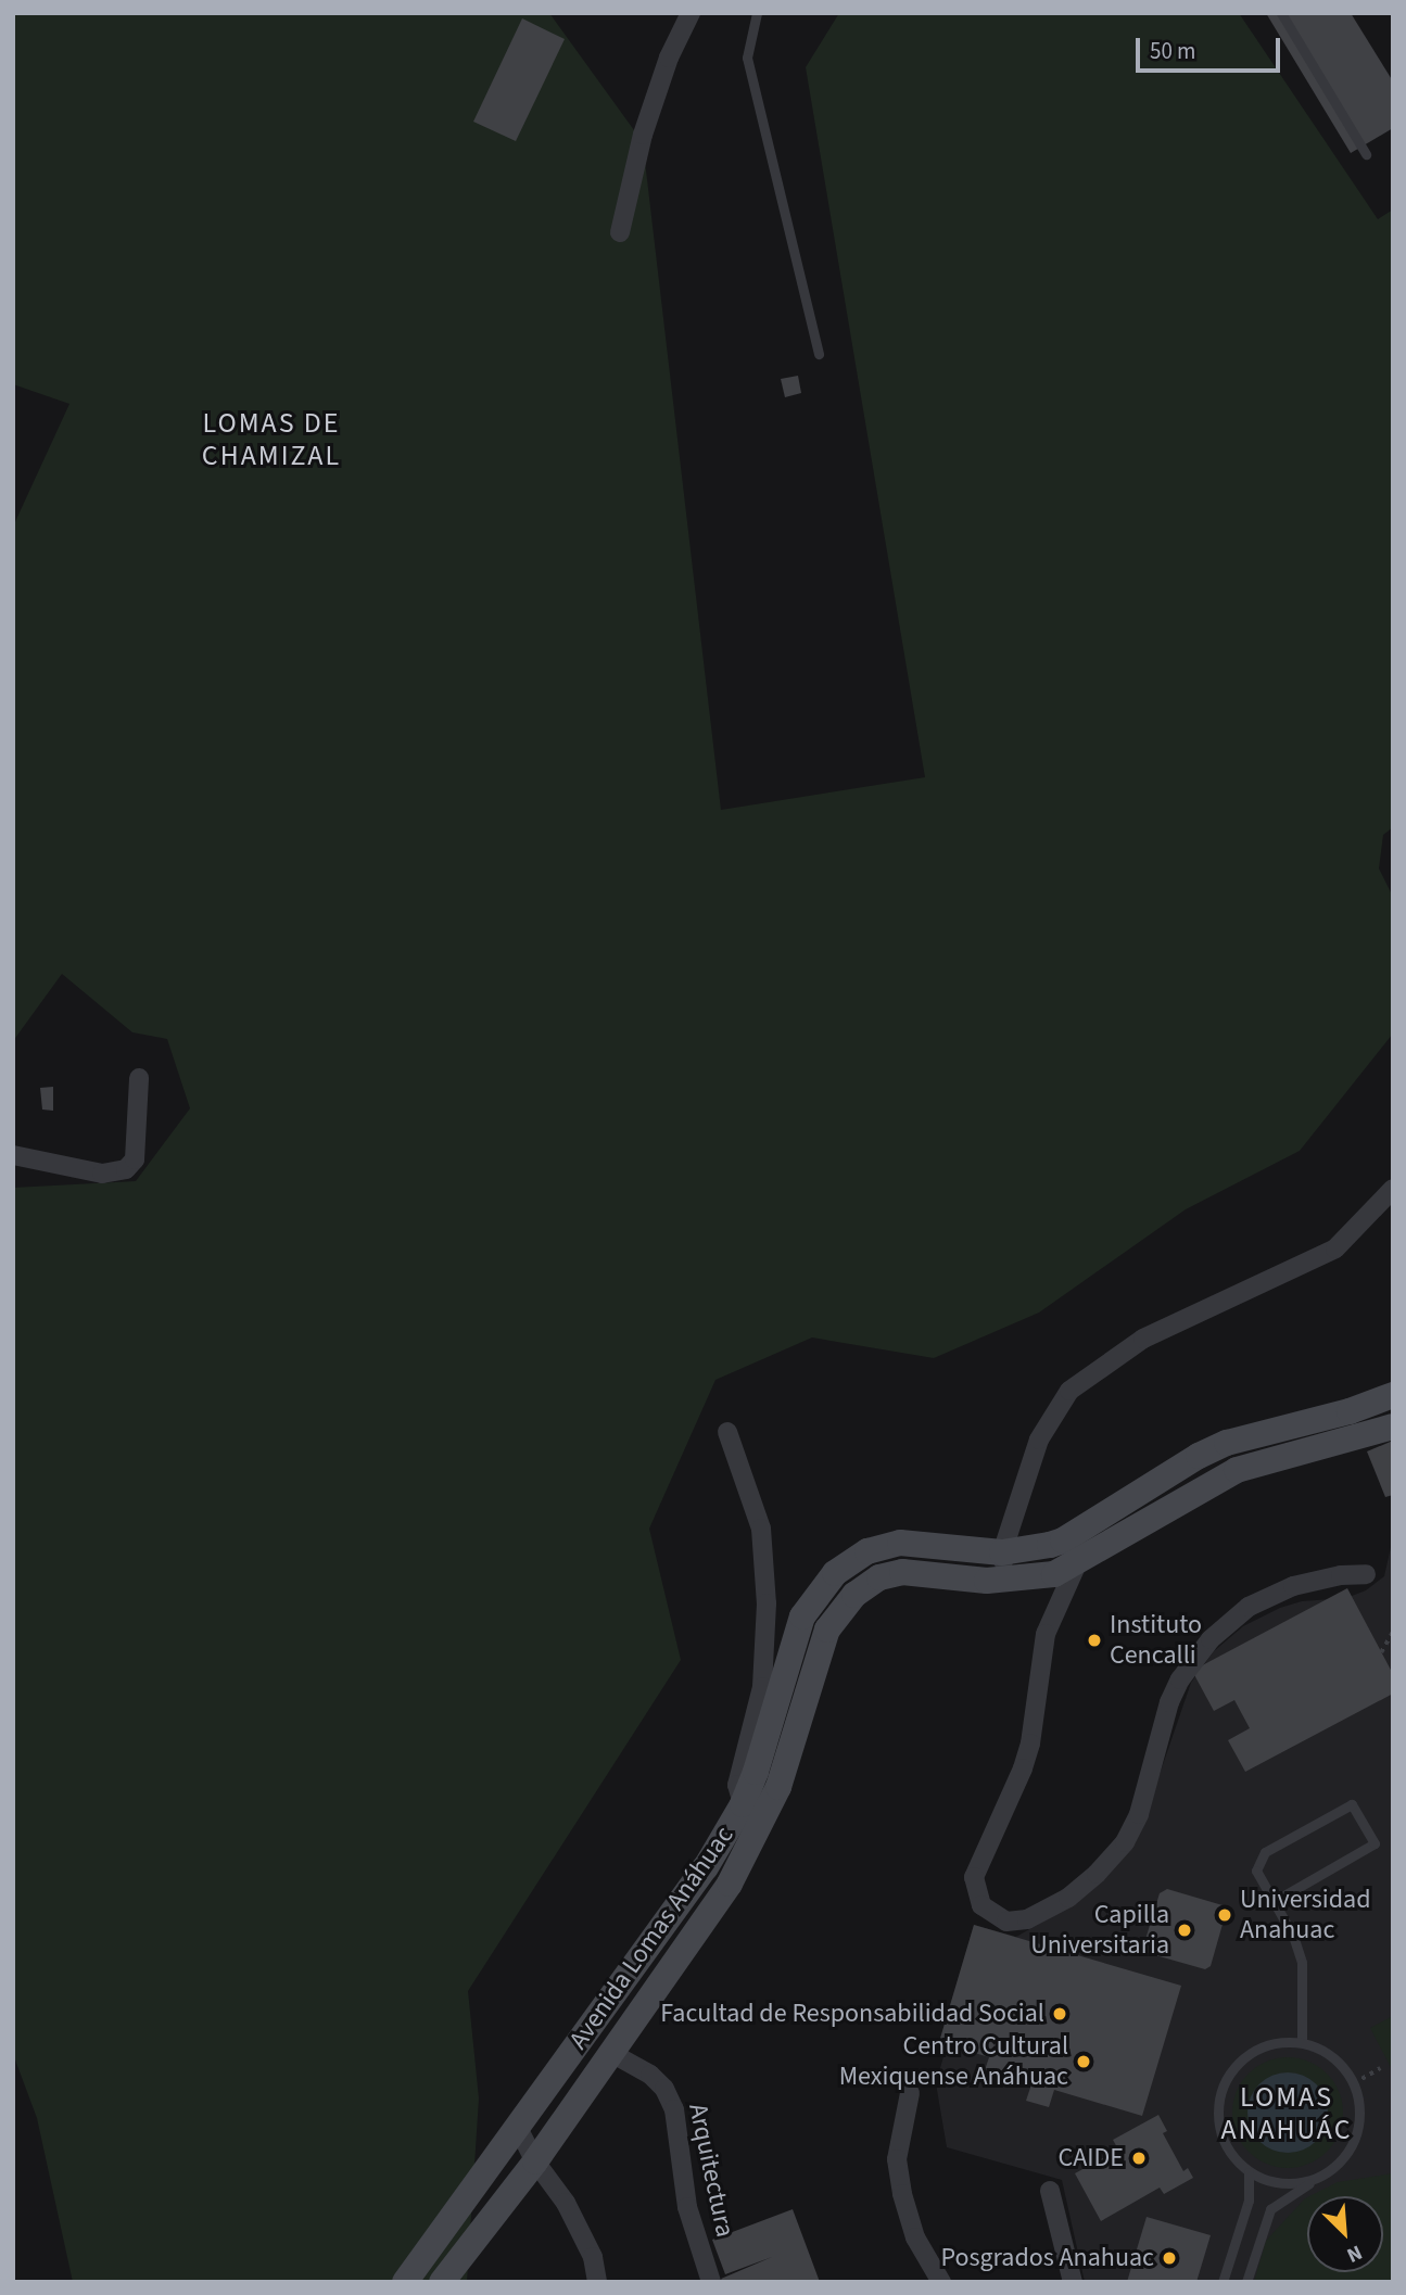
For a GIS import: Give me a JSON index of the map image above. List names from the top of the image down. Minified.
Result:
{"streets":{"main road":["Avenida Lomas Anáhuac"],"street":["Arquitectura"]},"crossings":[["Avenida Lomas Anáhuac","Arquitectura"]],"districts":["LOMAS DE CHAMIZAL","LOMAS ANAHUÁC"],"places":["Instituto Cencalli","Universidad Anahuac","Capilla Universitaria","Facultad de Responsabilidad Social","Centro Cultural Mexiquense Anáhuac","CAIDE","Posgrados Anahuac"],"scale_bar":"50 m","north":"bottom right"}
